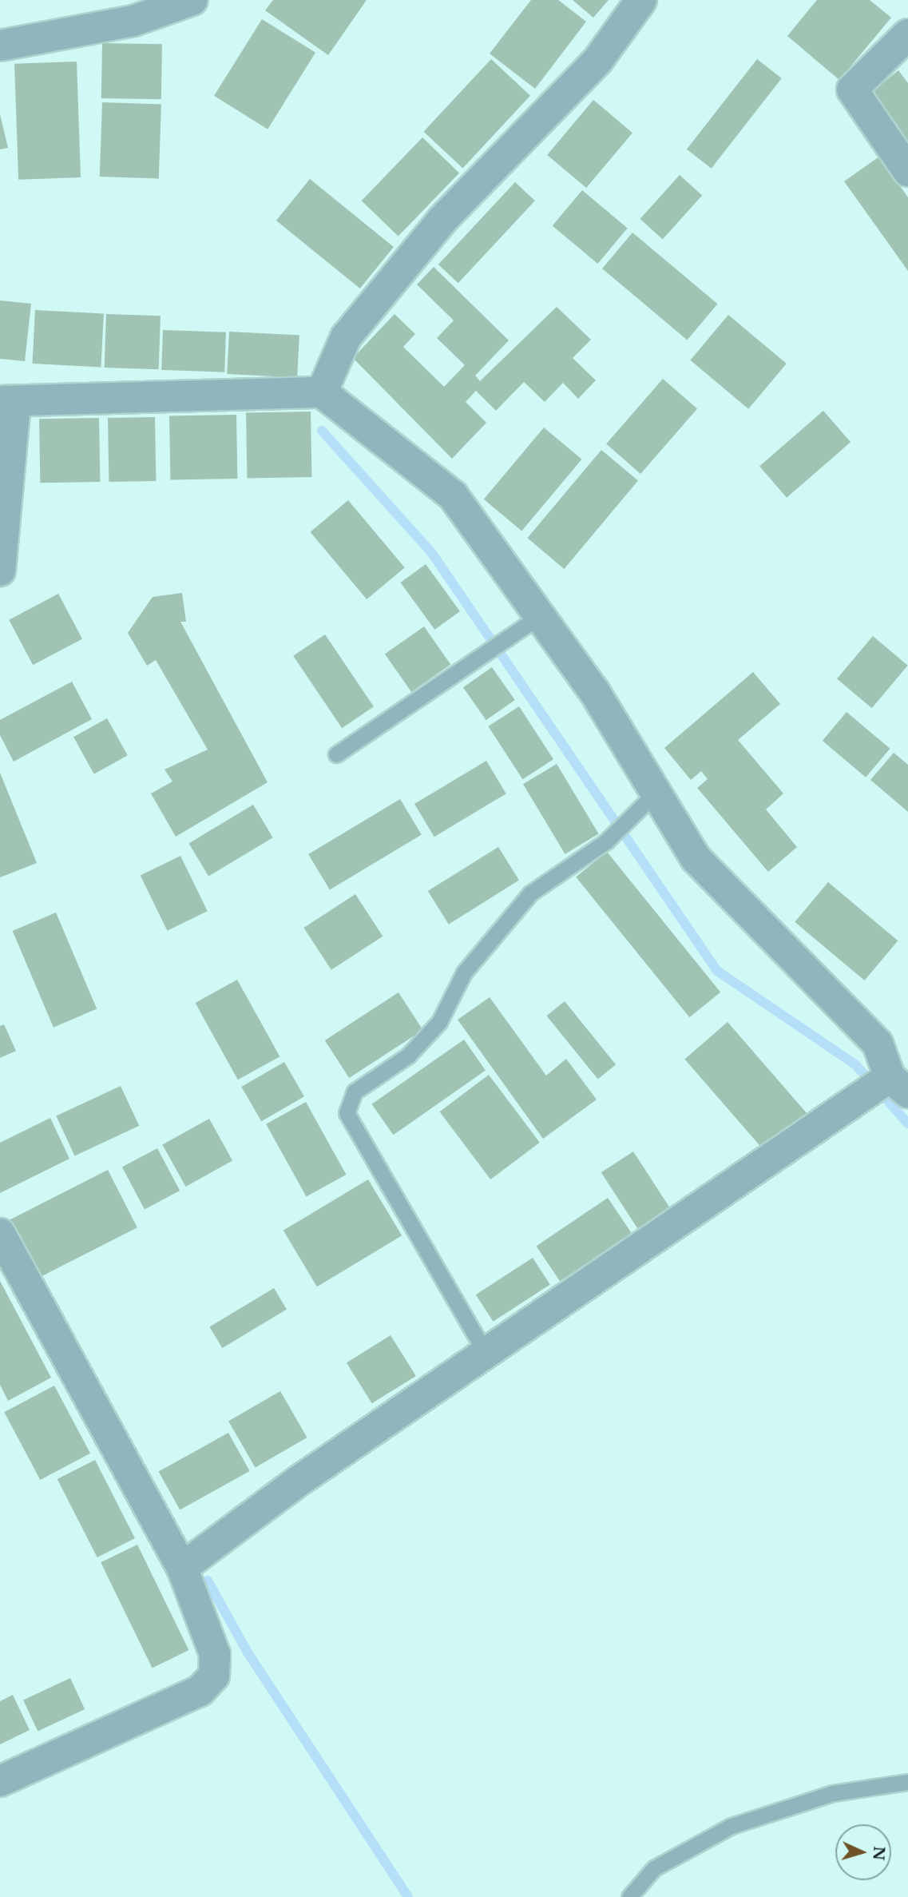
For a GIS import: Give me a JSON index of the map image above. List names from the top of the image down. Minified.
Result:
{"north":"right"}
